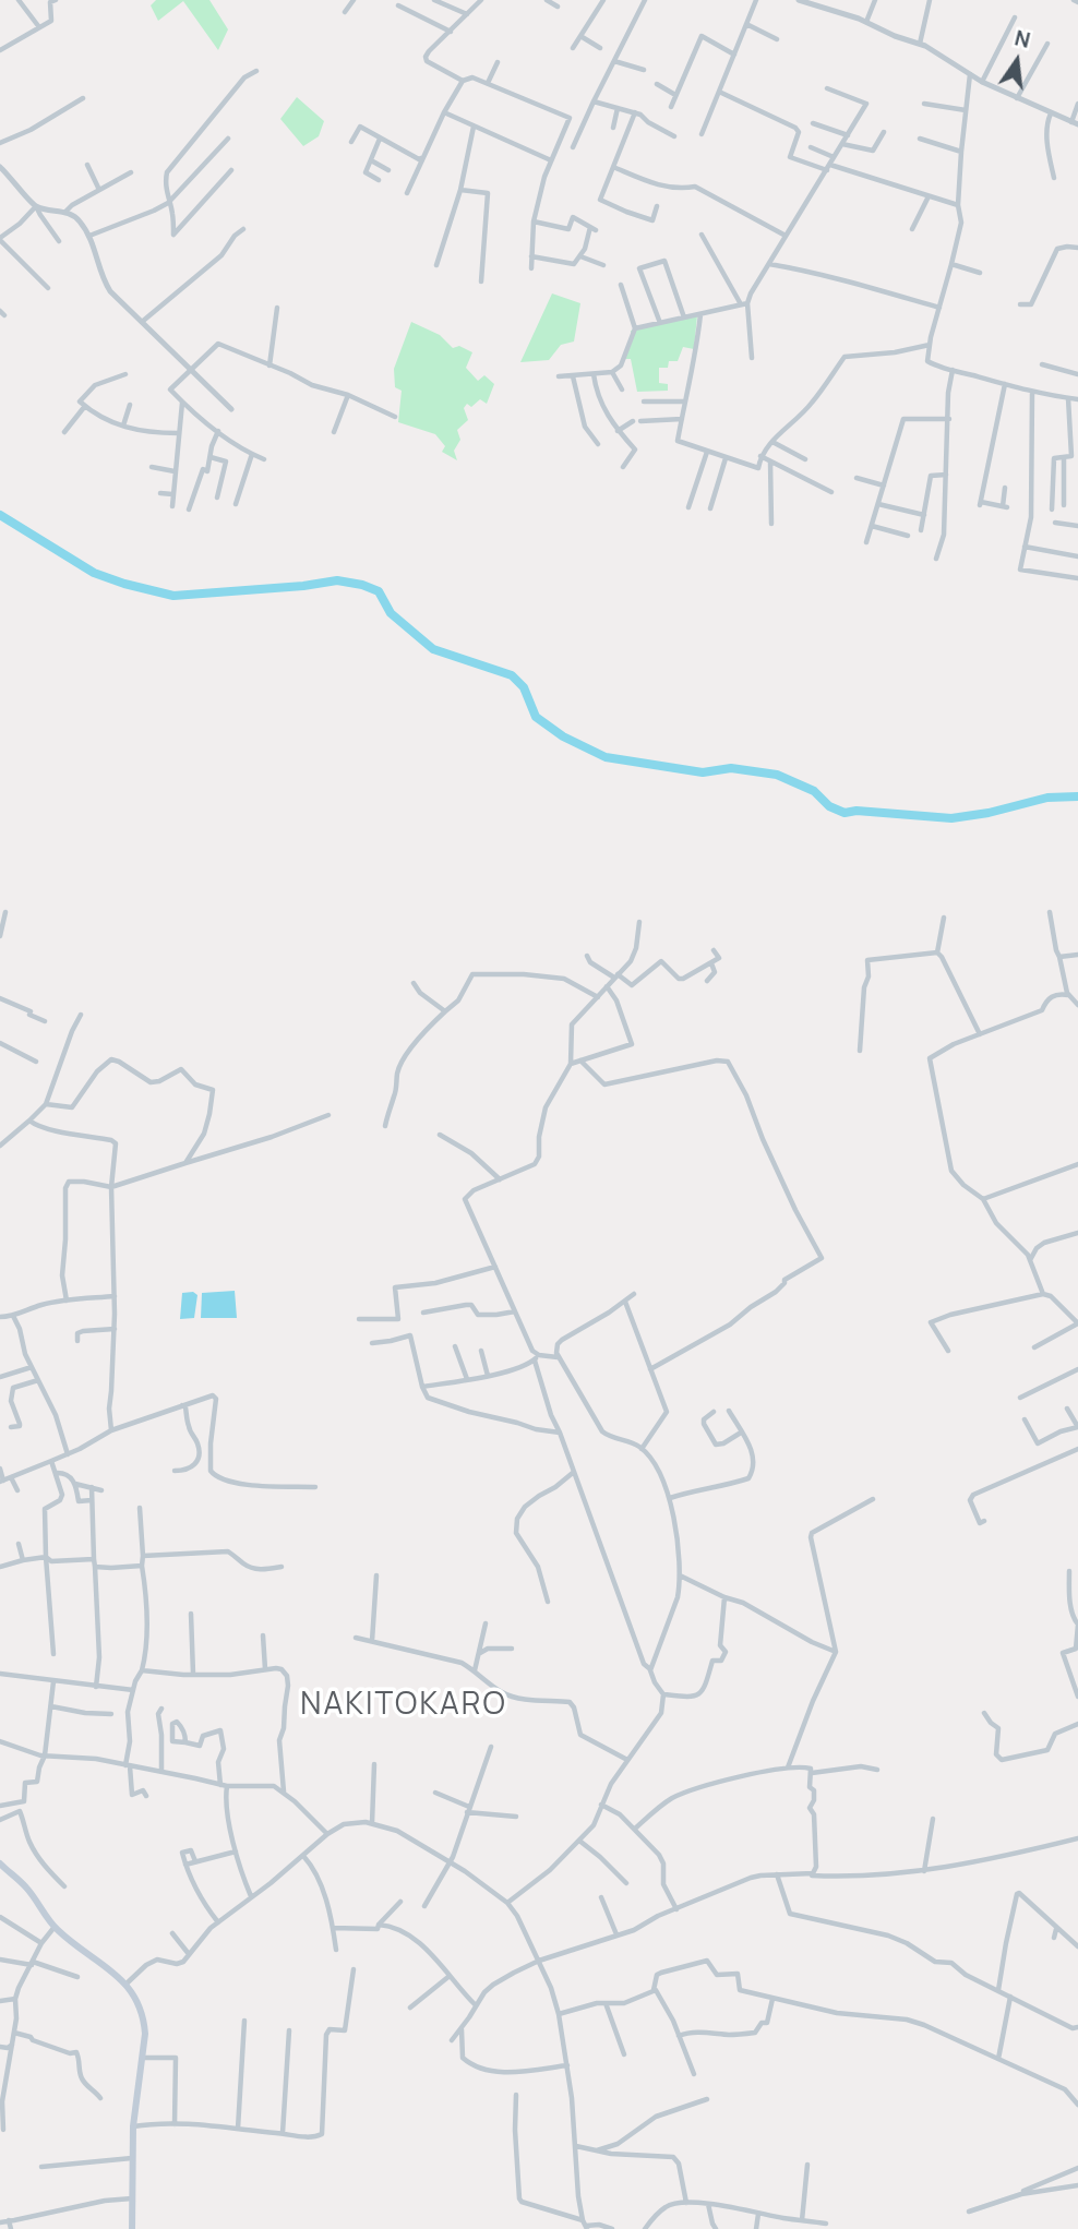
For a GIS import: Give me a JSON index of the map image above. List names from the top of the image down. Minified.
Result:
{"districts":["NAKITOKARO"],"north":"top"}
